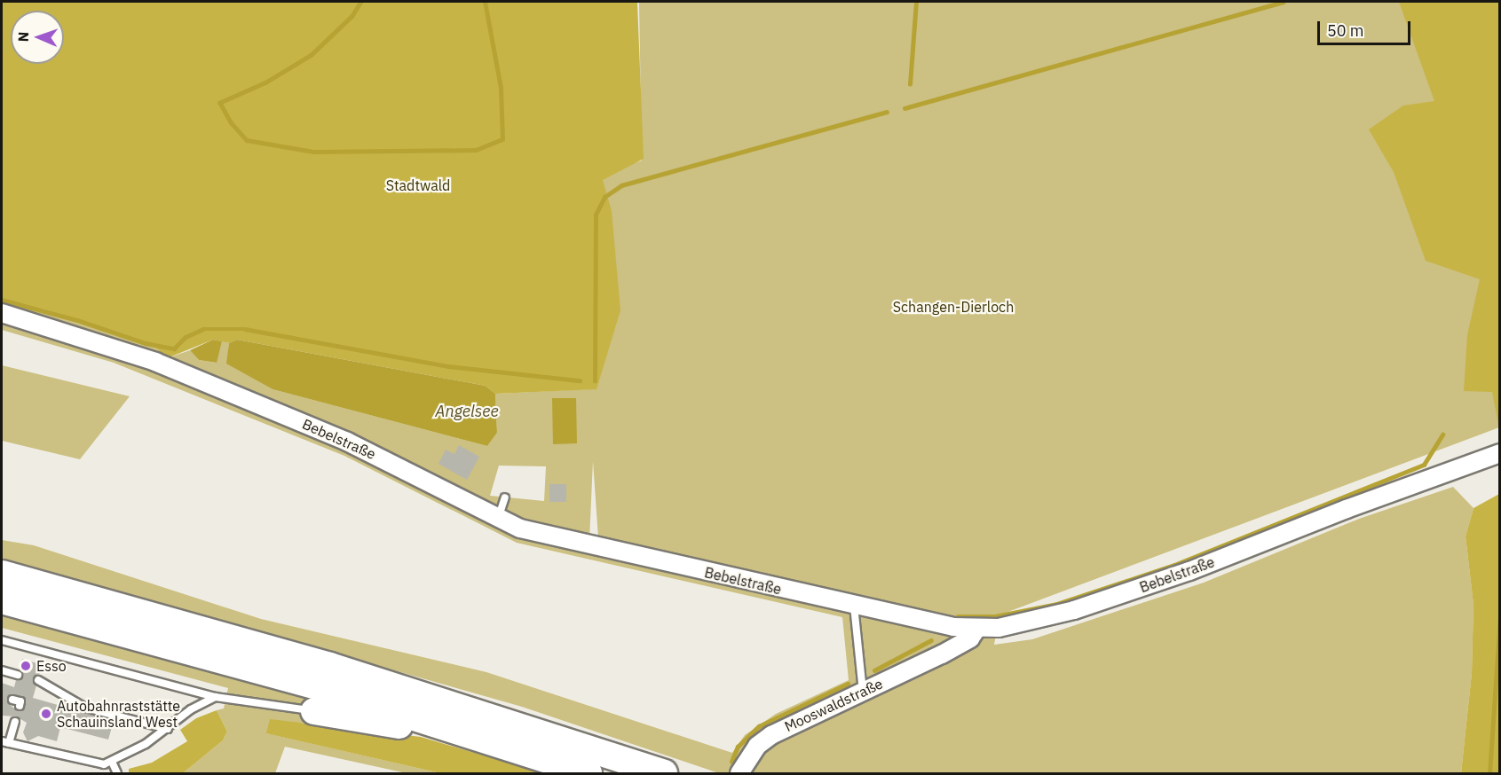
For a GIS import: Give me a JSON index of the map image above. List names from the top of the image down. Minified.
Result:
{"streets":{"street":["Bebelstraße","Mooswaldstraße"]},"crossings":[["Bebelstraße","Mooswaldstraße"]],"water":["Angelsee"],"parks":["Stadtwald","Schangen-Dierloch"],"places":["Esso","Autobahnraststätte Schauinsland West"],"scale_bar":"50 m","north":"left"}
